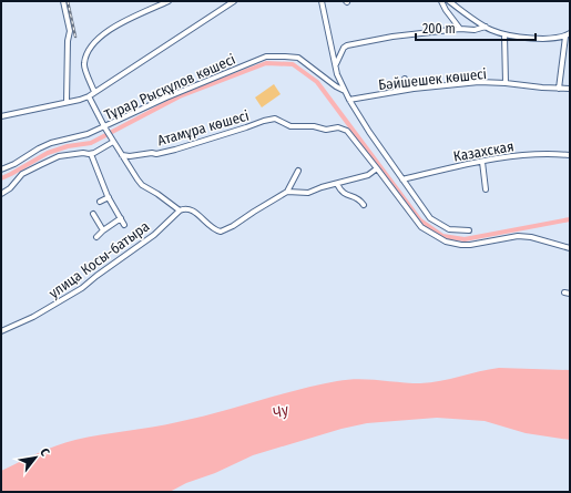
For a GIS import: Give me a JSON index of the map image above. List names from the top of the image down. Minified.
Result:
{"streets":{"street":["Бәйшешек көшесі","Тұрар Рысқұлов көшесі","Атамұра көшесі","Казахская","улица Косы-батыра"]},"water":["Чу"],"scale_bar":"200 m","north":"top right"}
